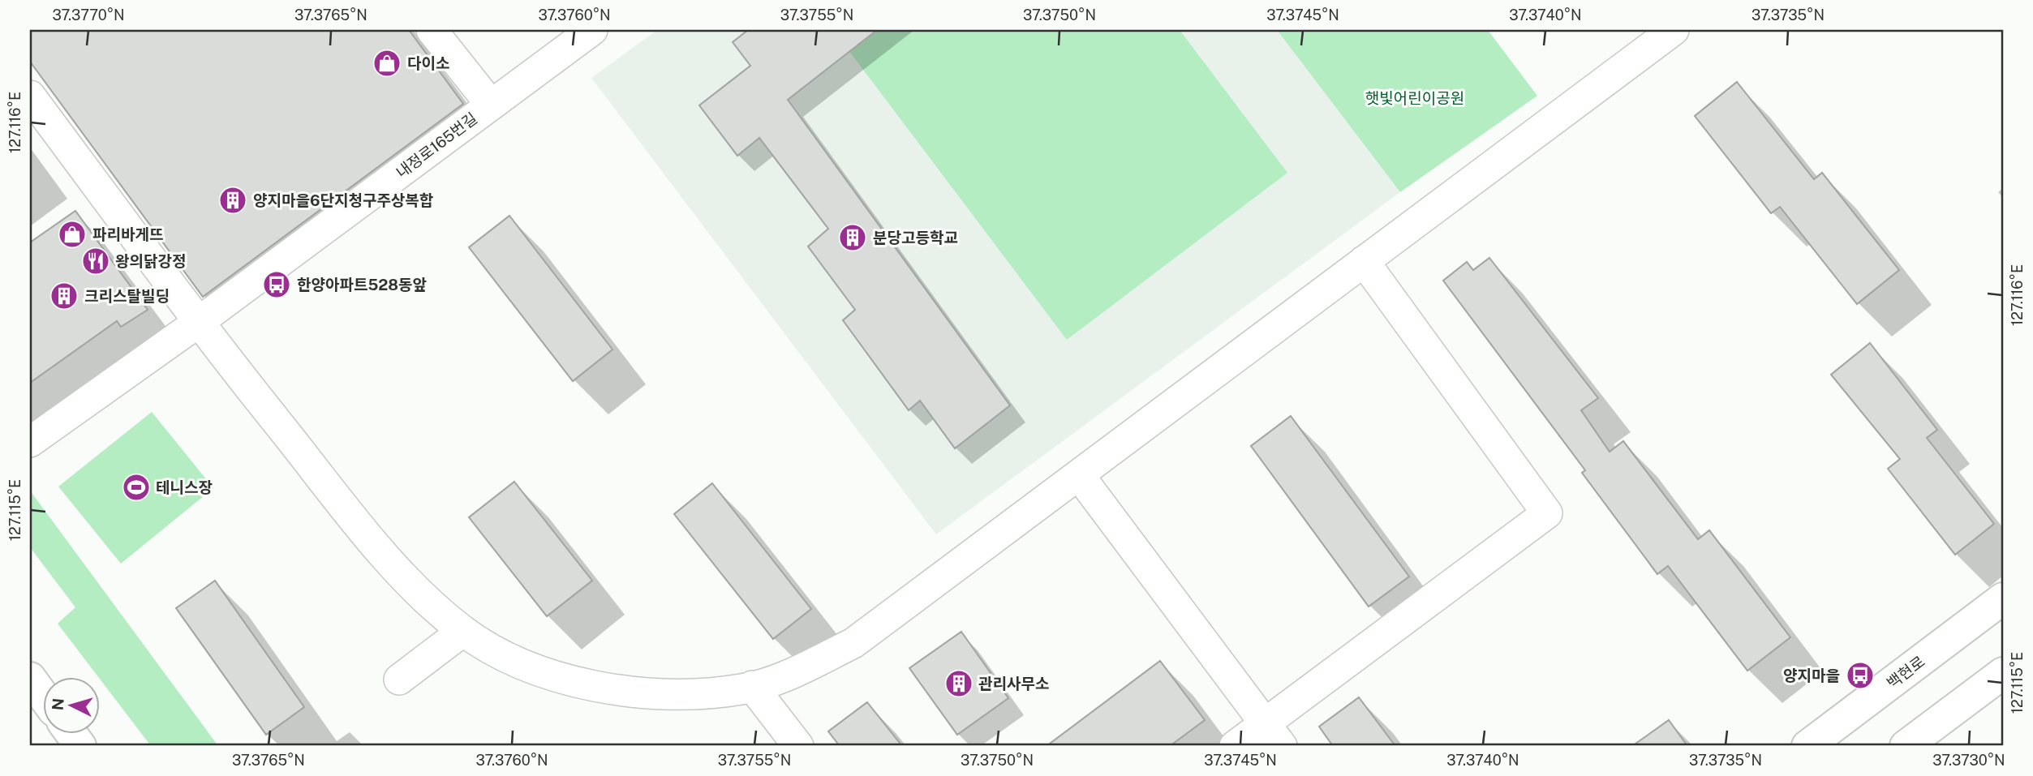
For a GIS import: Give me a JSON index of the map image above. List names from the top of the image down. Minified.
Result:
{"streets":{"main road":["백현로"],"street":["내정로165번길"]},"parks":["햇빛어린이공원"],"places":{"shop":["다이소","파리바게뜨"],"building":["양지마을6단지청구주상복합","분당고등학교","크리스탈빌딩","관리사무소"],"restaurant":["왕의닭강정"],"bus stop":["한양아파트528동앞","양지마을"],"sports":["테니스장"]},"north":"left","coordinates":["37.3770°N","37.3765°N","37.3760°N","37.3755°N","37.3750°N","37.3745°N","37.3740°N","37.3735°N","127.116°E","127.115°E","37.3730°N"]}
